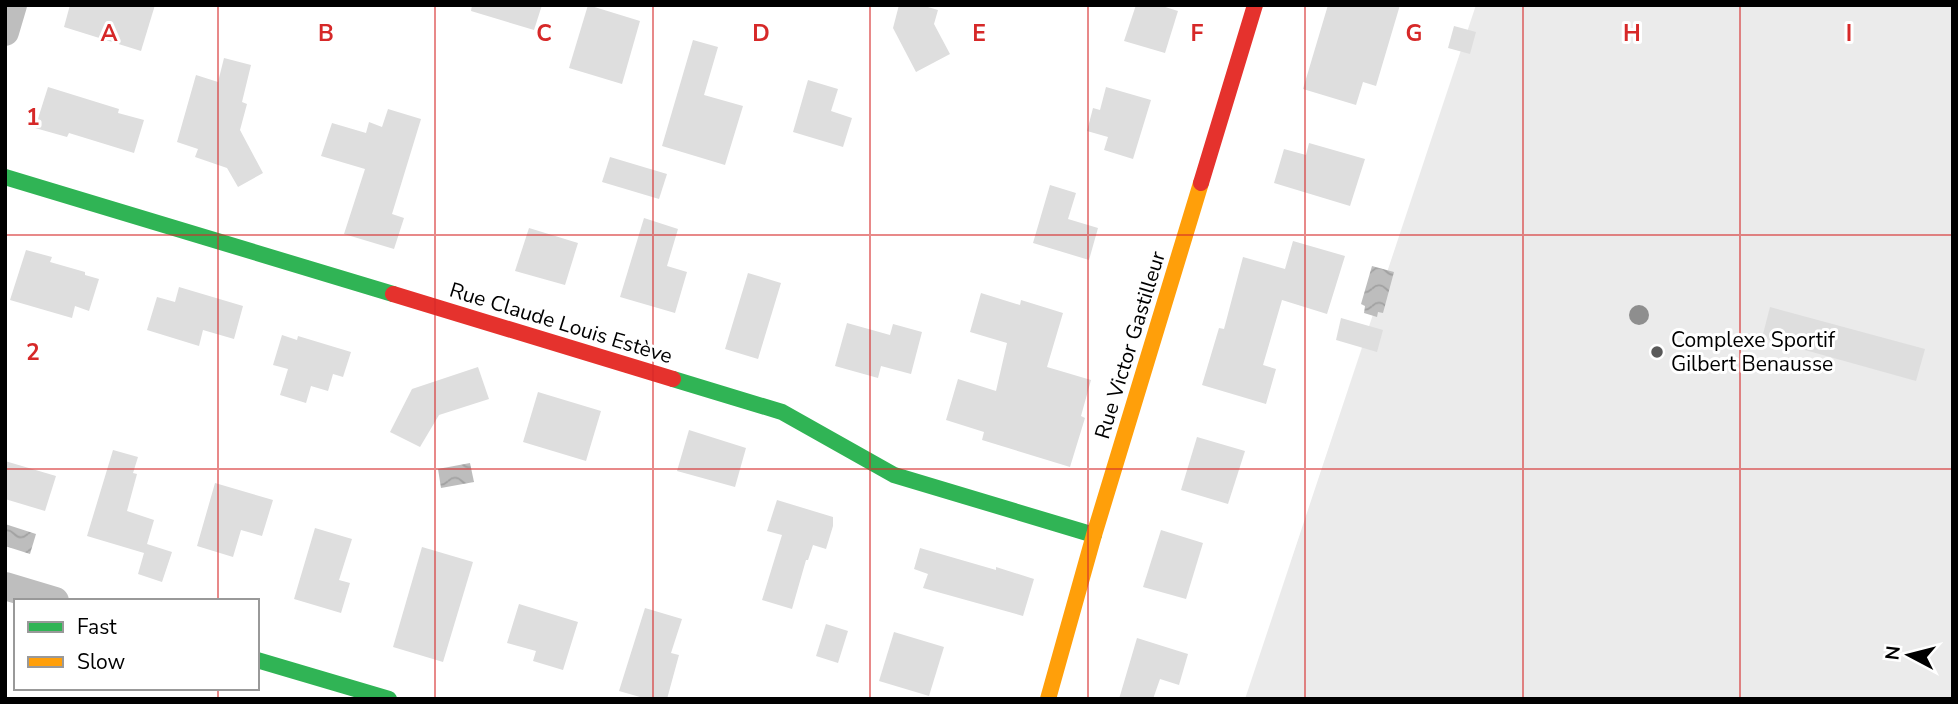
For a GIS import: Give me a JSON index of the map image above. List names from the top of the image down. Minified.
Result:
{"streets":{"street":["Rue Claude Louis Estève","Rue Victor Gastilleur"]},"crossings":[["Rue Claude Louis Estève","Rue Victor Gastilleur"]],"places":["Complexe Sportif Gilbert Benausse"],"legend":["Fast","Slow"],"north":"left","grid":{"columns":["A","B","C","D","E","F","G","H","I"],"rows":["1","2"]}}
